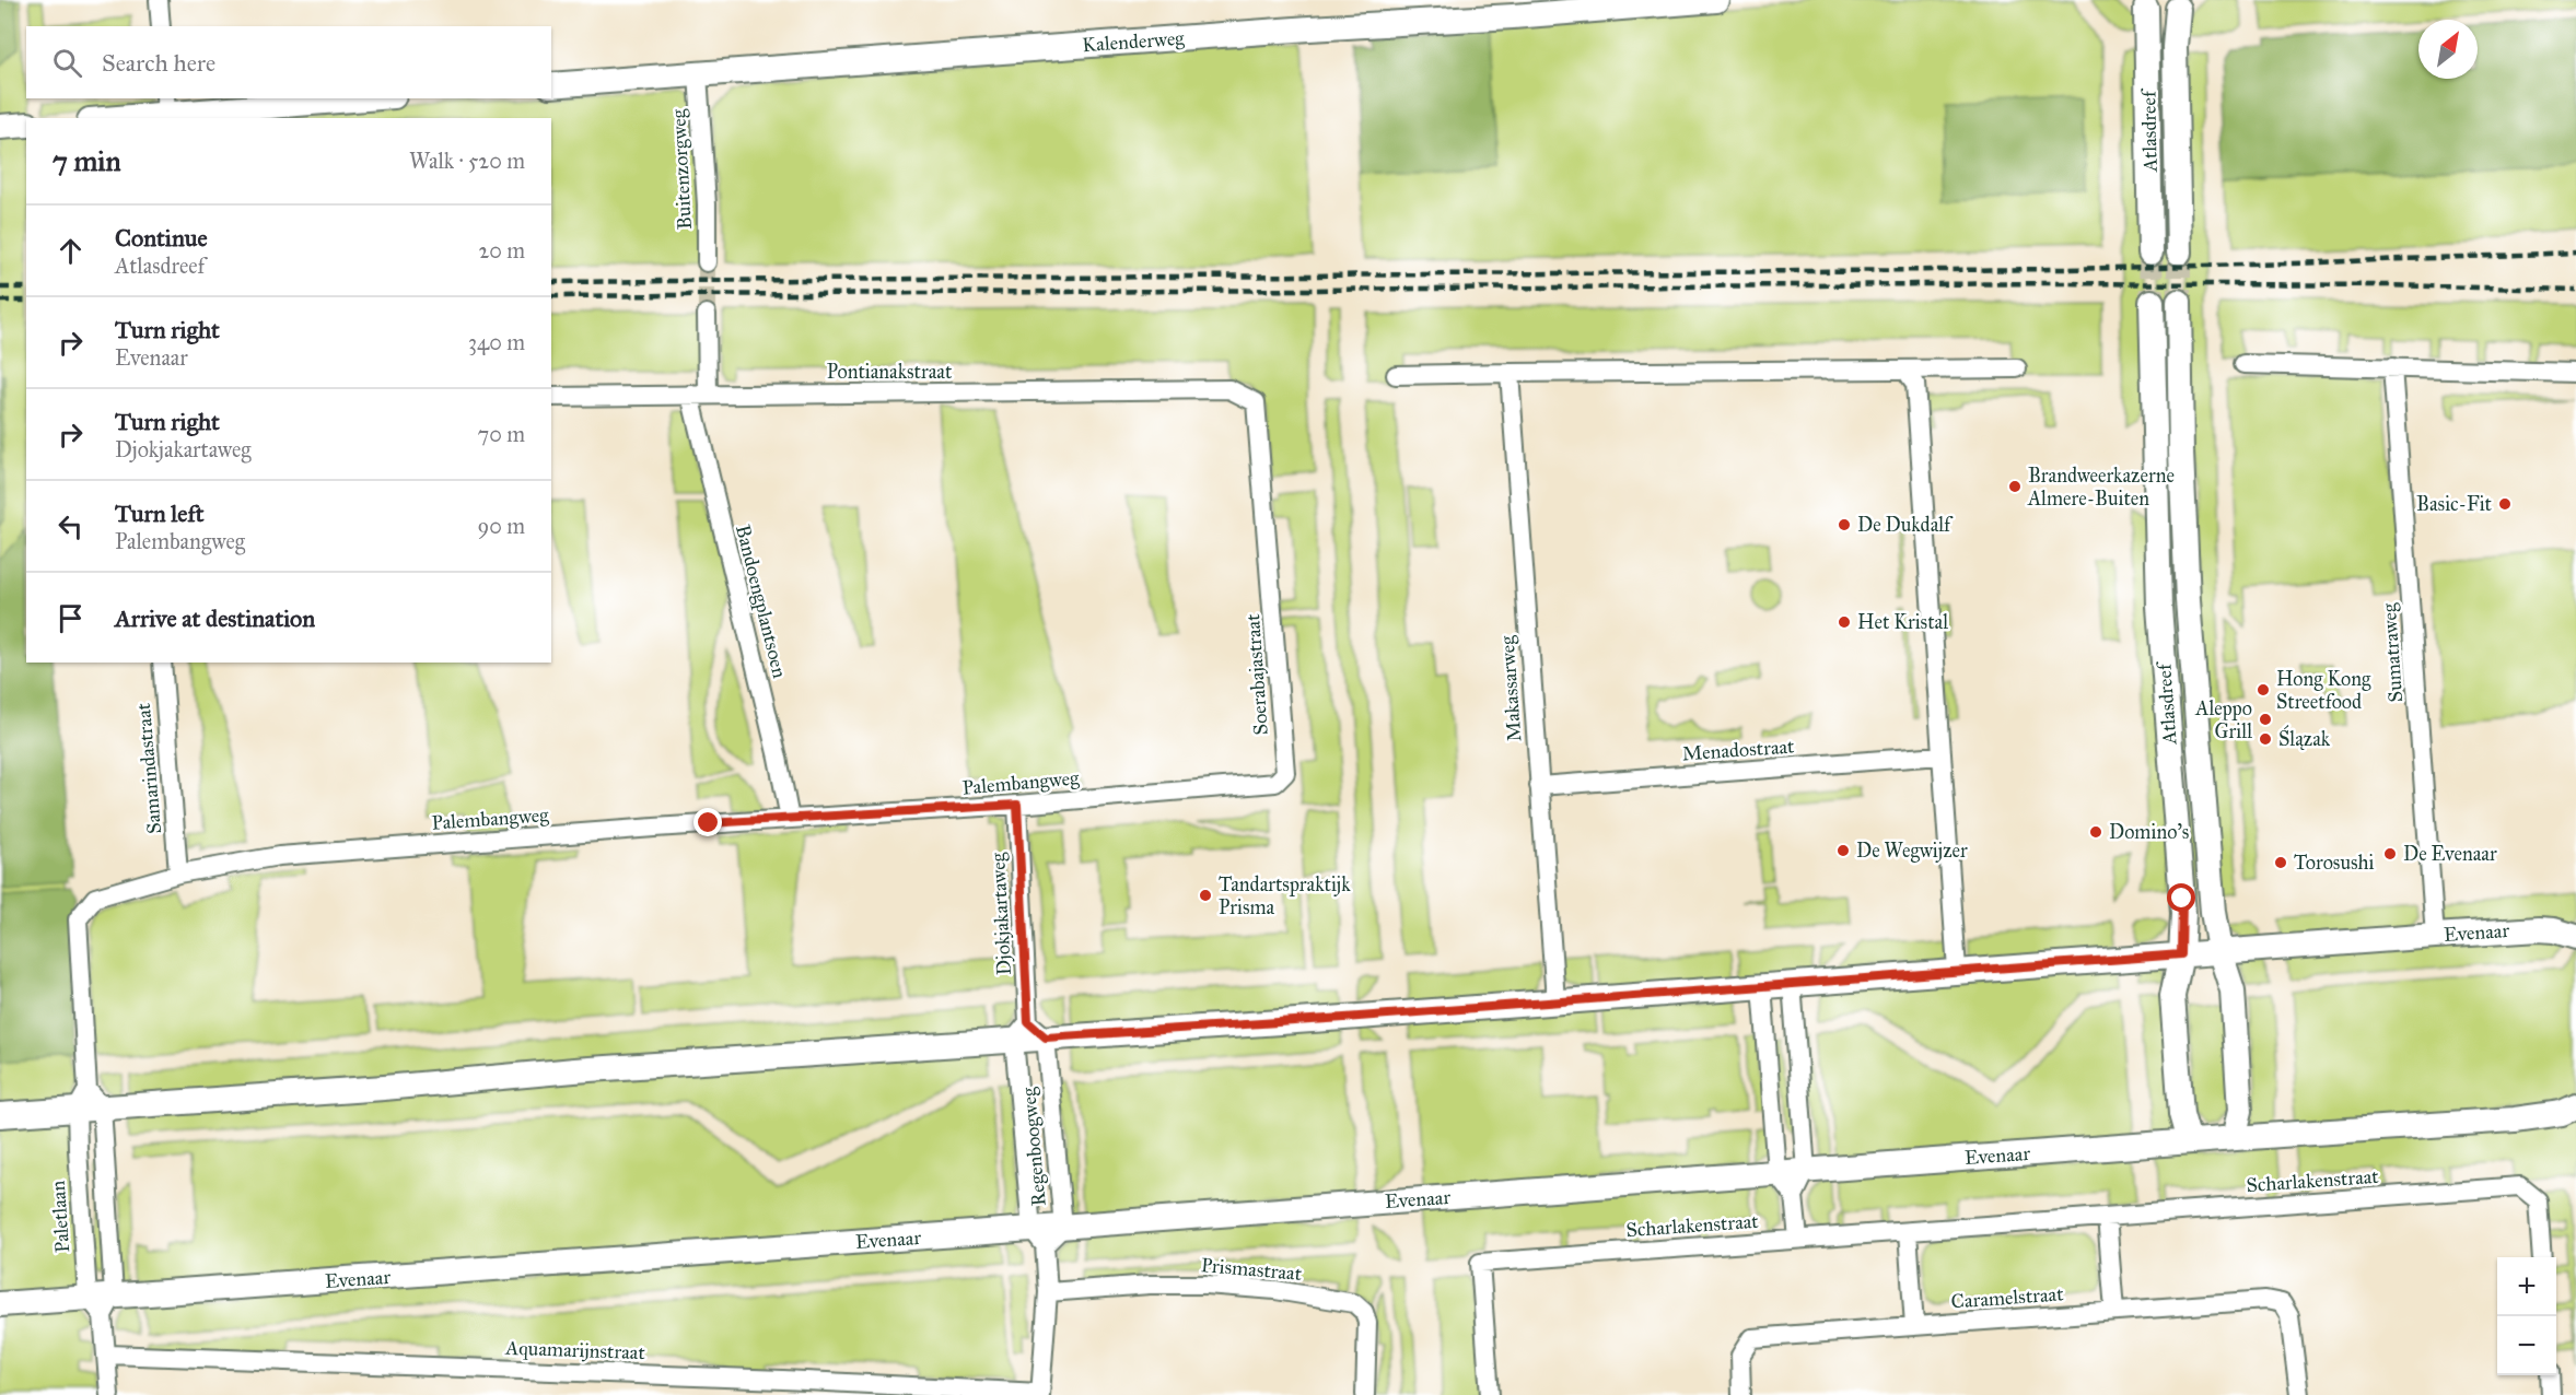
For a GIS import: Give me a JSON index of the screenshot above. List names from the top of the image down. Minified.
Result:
{"streets":{"main road":["Kalenderweg","Atlasdreef","Evenaar"],"street":["Buitenzorgweg","Pontianakstraat","Bandoengplantsoen","Sumatraweg","Soerabajastraat","Makassarweg","Menadostraat","Samarindastraat","Palembangweg","Djokjakartaweg","Regenboogweg","Scharlakenstraat","Paletlaan","Prismastraat","Caramelstraat","Aquamarijnstraat"]},"crossings":[["Kalenderweg","Buitenzorgweg"],["Atlasdreef","Evenaar"],["Pontianakstraat","Bandoengplantsoen"],["Pontianakstraat","Soerabajastraat"],["Bandoengplantsoen","Palembangweg"],["Sumatraweg","Evenaar"],["Soerabajastraat","Palembangweg"],["Makassarweg","Menadostraat"],["Makassarweg","Evenaar"],["Samarindastraat","Palembangweg"],["Palembangweg","Djokjakartaweg"],["Palembangweg","Evenaar"],["Palembangweg","Paletlaan"],["Djokjakartaweg","Evenaar"],["Djokjakartaweg","Regenboogweg"],["Evenaar","Regenboogweg"],["Evenaar","Paletlaan"],["Regenboogweg","Prismastraat"],["Regenboogweg","Aquamarijnstraat"],["Paletlaan","Aquamarijnstraat"]],"places":["Brandweerkazerne Almere-Buiten","Basic-Fit","De Dukdalf","Het Kristal","Hong Kong Streetfood","Aleppo Grill","Ślązak","Domino's","De Wegwijzer","De Evenaar","Torosushi","Tandartspraktijk Prisma"],"north":"top right","page":{"search":"Search here","heading":["7 min","Walk · 520 m"],"list":[["Continue","Atlasdreef","20 m"],["Turn right","Evenaar","340 m"],["Turn right","Djokjakartaweg","70 m"],["Turn left","Palembangweg","90 m"],"Arrive at destination"],"map_buttons":["+","−"]}}
